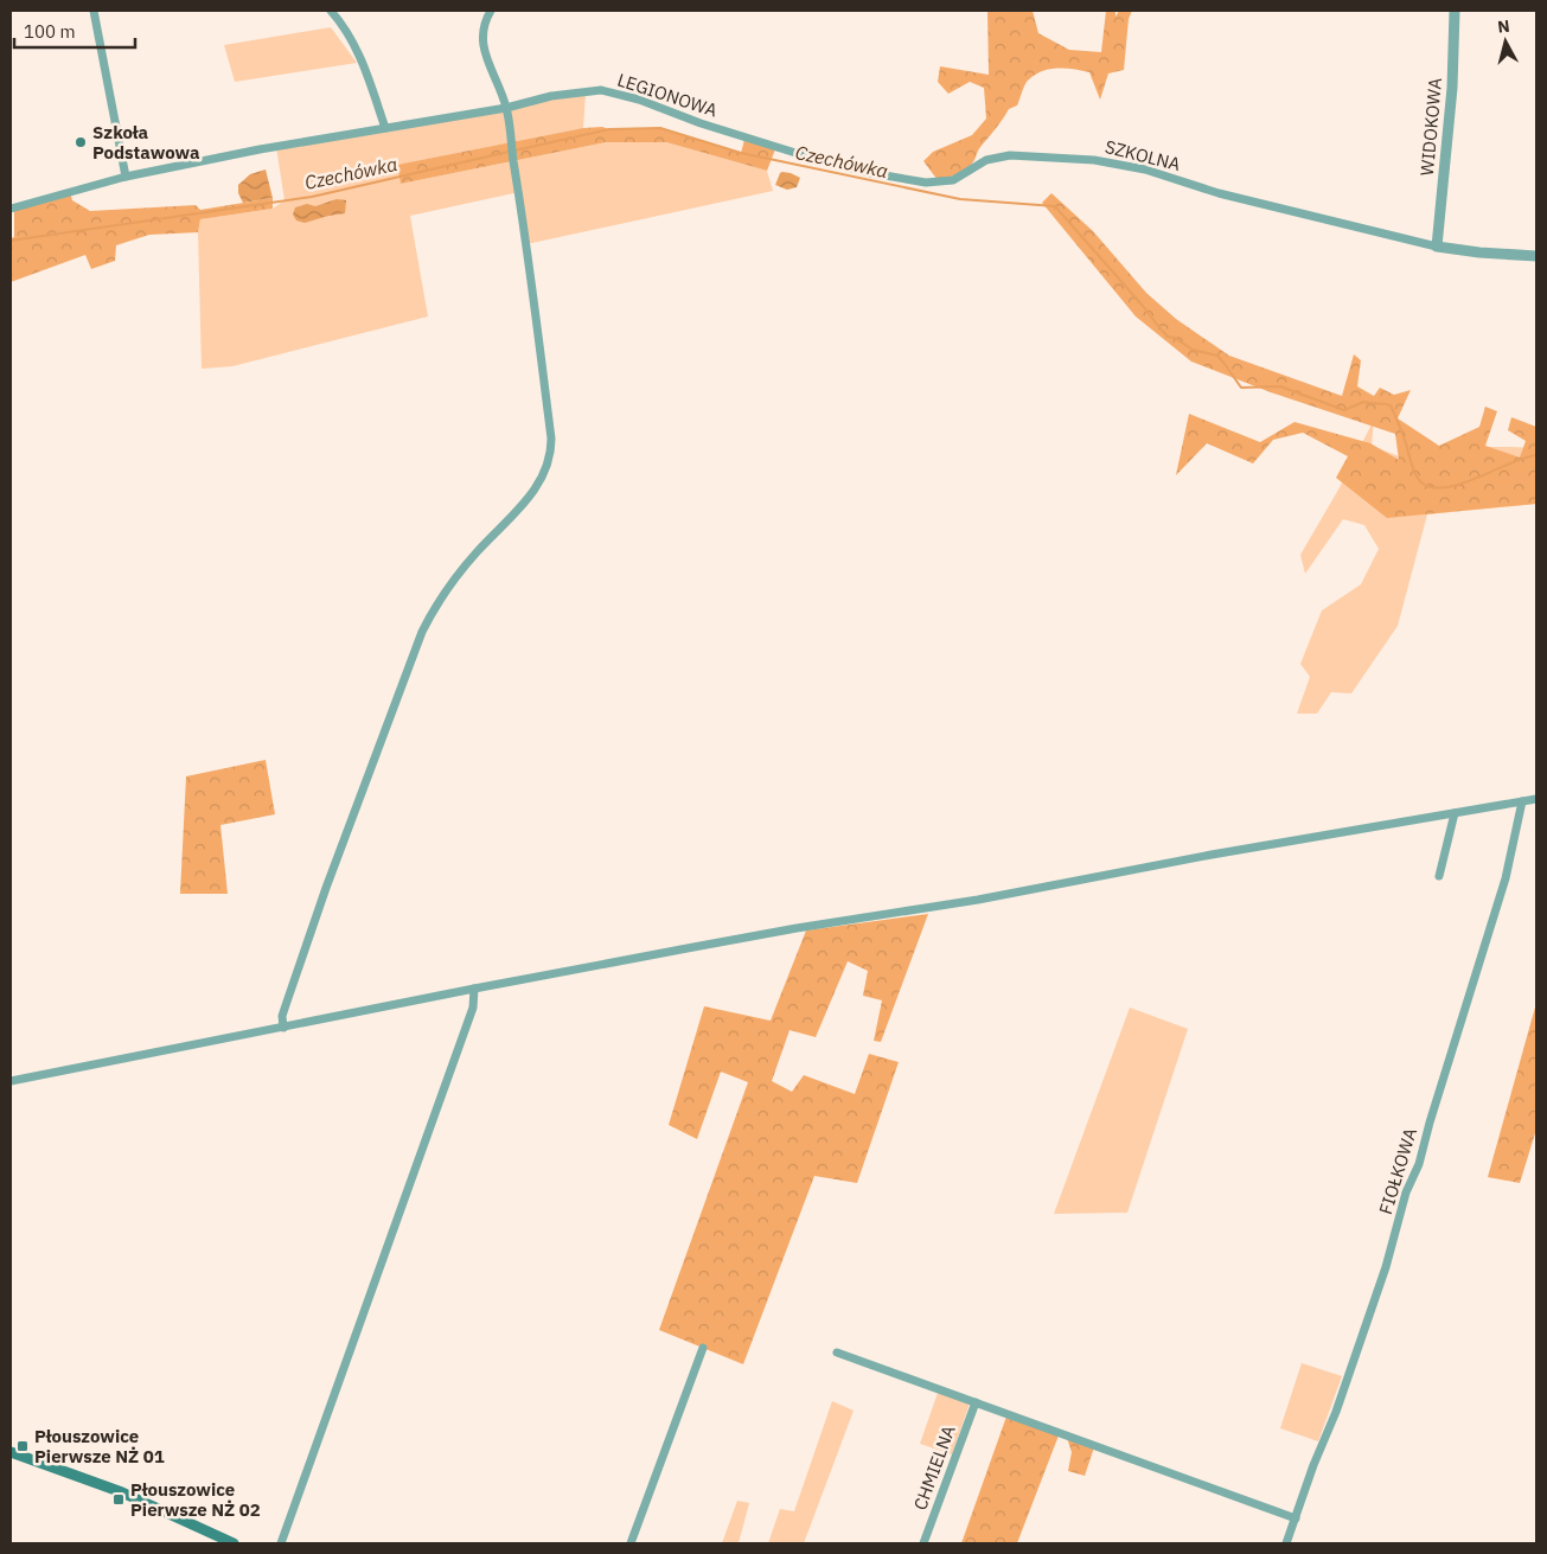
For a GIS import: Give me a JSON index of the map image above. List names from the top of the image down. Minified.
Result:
{"streets":{"street":["LEGIONOWA","WIDOKOWA","SZKOLNA","FIOŁKOWA","CHMIELNA"]},"crossings":[["LEGIONOWA","SZKOLNA"],["WIDOKOWA","SZKOLNA"]],"water":["Czechówka"],"places":{"other":["Szkoła Podstawowa"],"transit":["Płouszowice Pierwsze NŻ 01","Płouszowice Pierwsze NŻ 02"]},"scale_bar":"100 m","north":"top"}
